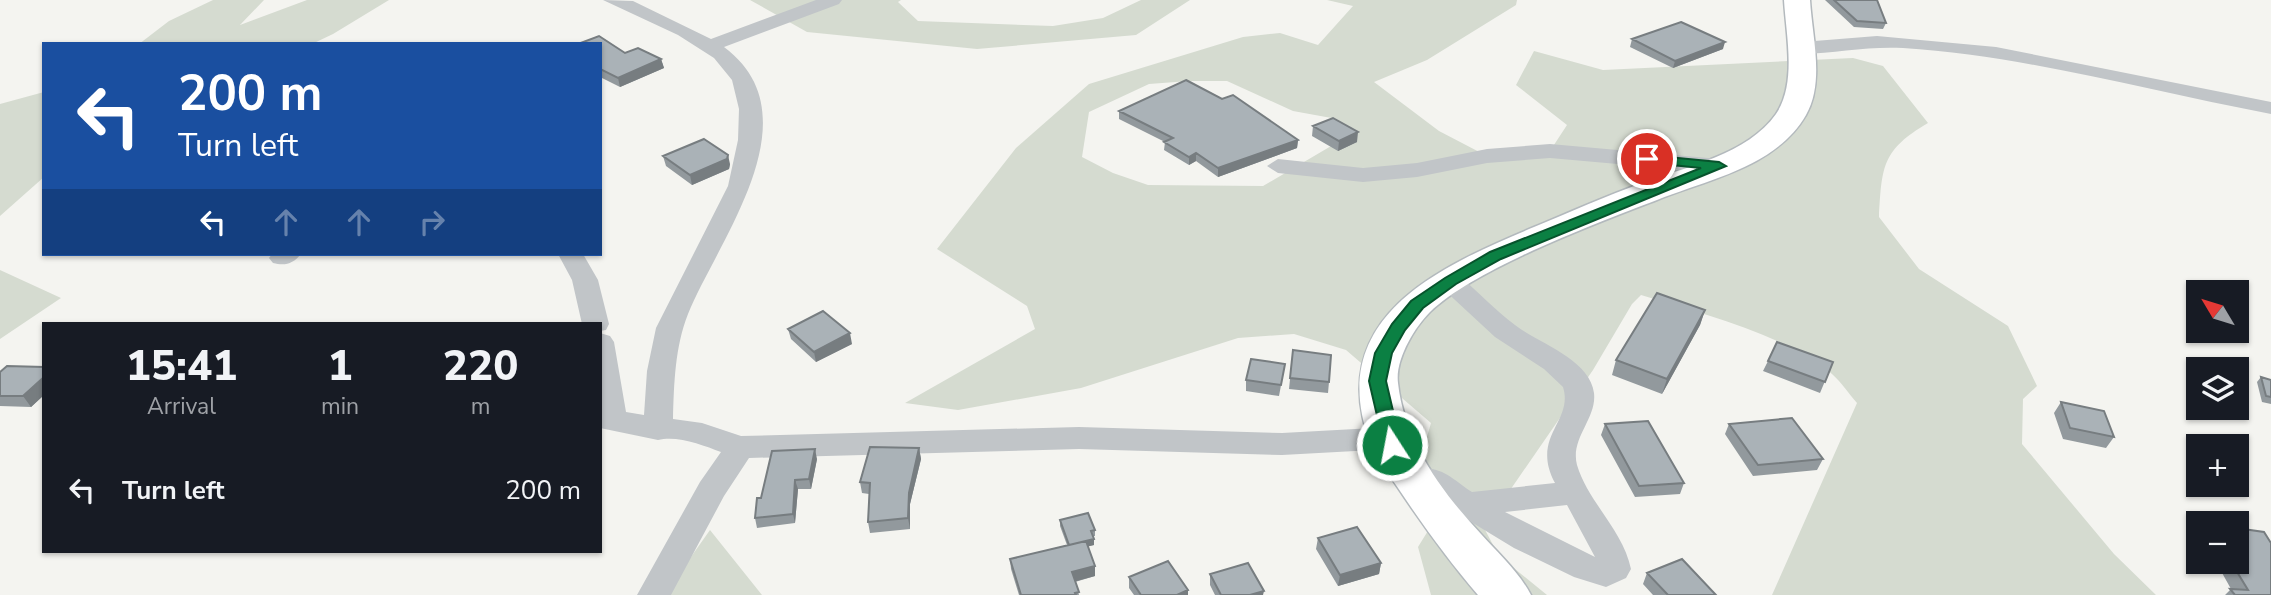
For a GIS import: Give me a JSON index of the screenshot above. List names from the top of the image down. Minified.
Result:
{"north":"top left","page":{"turn":["200 m","Turn left"],"map_buttons":["+","−"],"eta":["15:41","Arrival","1","min","220","m"],"list":[{"name":"Turn left","value":"200 m"}]}}
